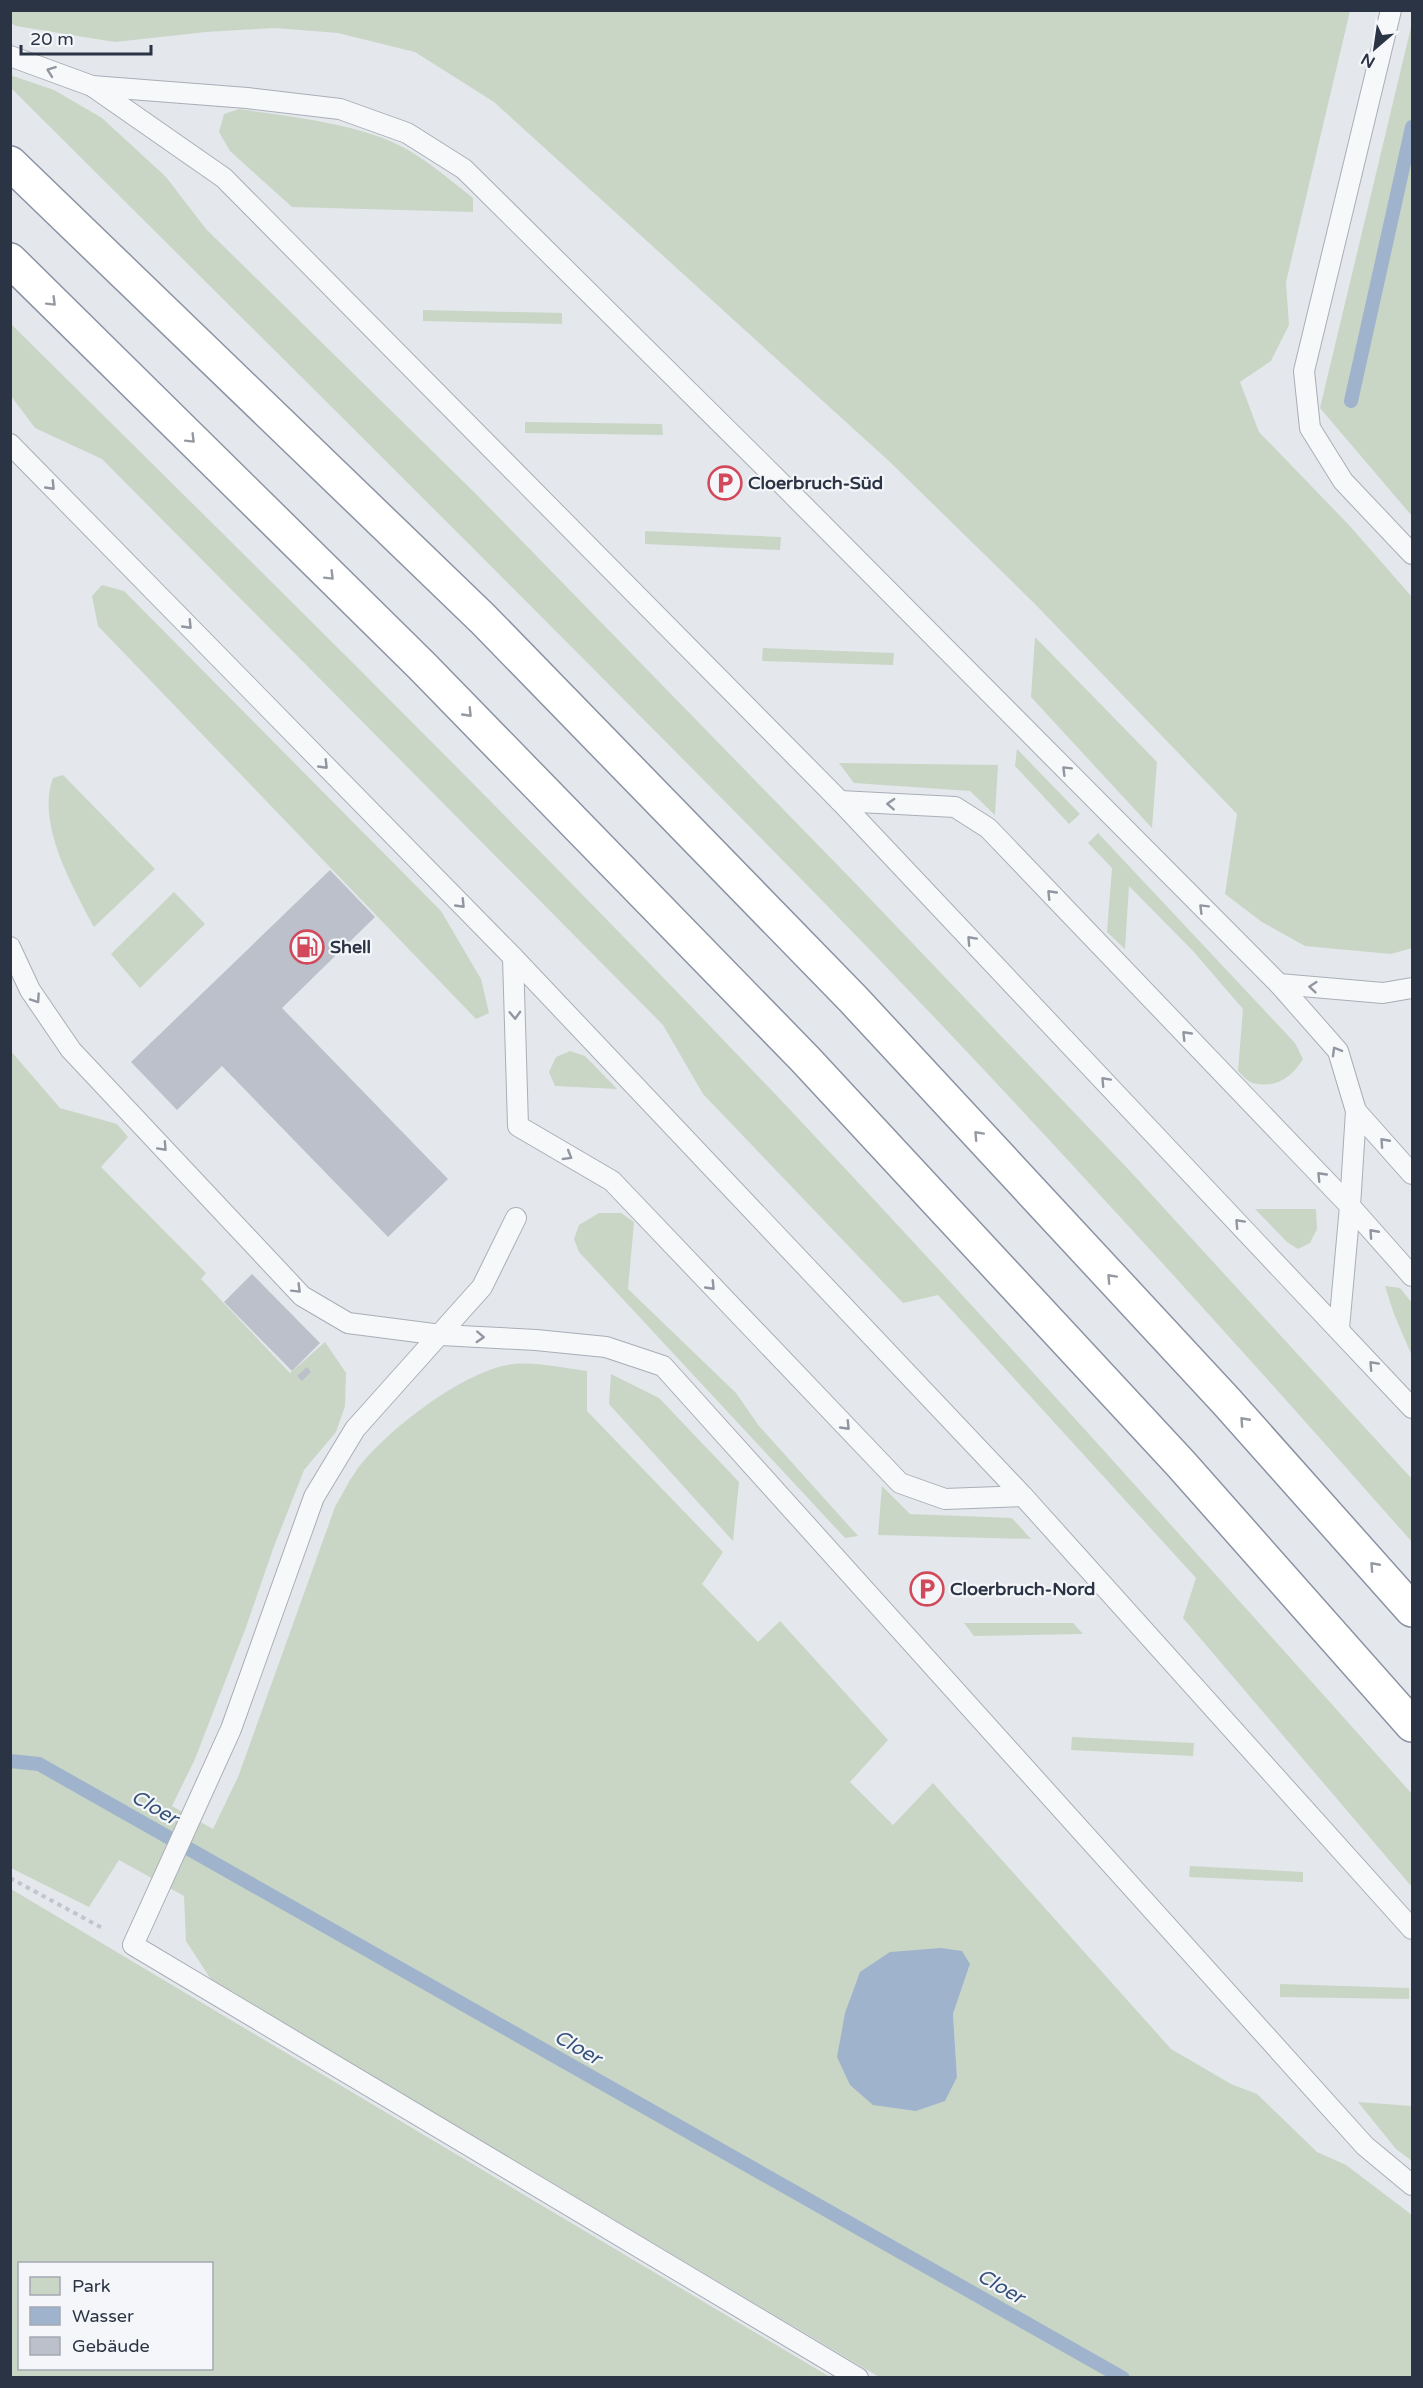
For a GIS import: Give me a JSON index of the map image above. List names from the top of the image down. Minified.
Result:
{"water":["Cloer"],"places":{"parking":["Cloerbruch-Süd","Cloerbruch-Nord"],"fuel station":["Shell"]},"legend":["Park","Wasser","Gebäude"],"scale_bar":"20 m","north":"bottom left"}
